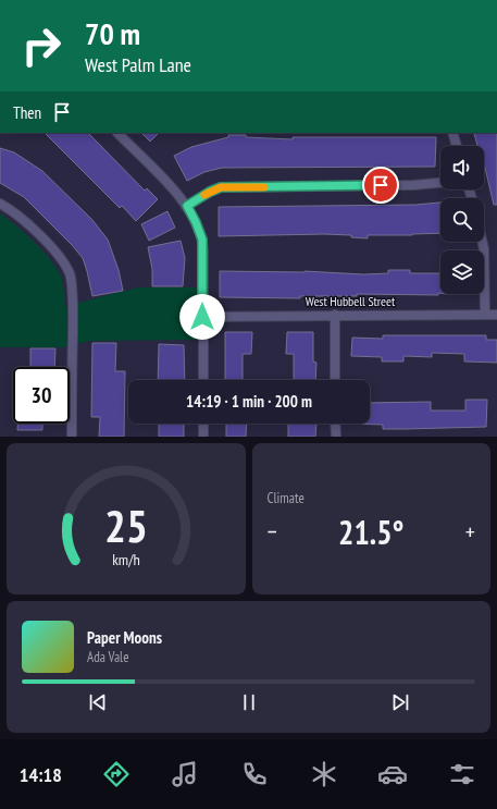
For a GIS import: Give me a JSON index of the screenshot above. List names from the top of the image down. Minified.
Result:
{"streets":{"street":["West Hubbell Street"]},"page":{"turn":["70 m","West Palm Lane"],"then":"Then","limit":"30","trip":"14:19 · 1 min · 200 m","tile":"Climate","heat":["−","21.5°","+"],"song":["Paper Moons","Ada Vale"],"tabs":"14:18","gauge":["25","km/h"]}}
